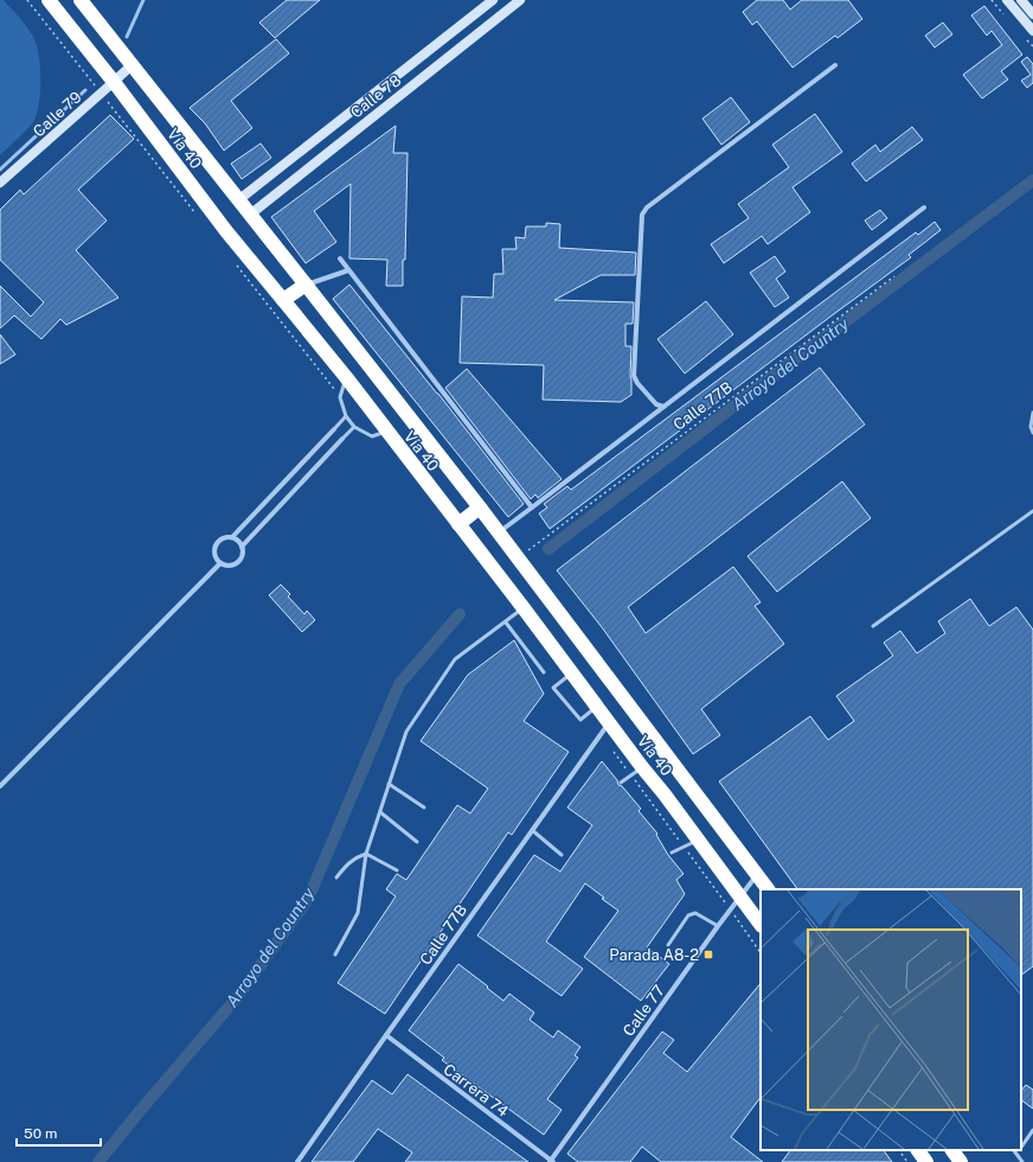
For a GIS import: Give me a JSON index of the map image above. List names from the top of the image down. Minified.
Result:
{"streets":{"highway":["Vía 40"],"main road":["Calle 78","Calle 79"],"street":["Calle 77B","Calle 77","Carrera 74"]},"crossings":[["Calle 78","Vía 40"],["Calle 79","Vía 40"],["Vía 40","Calle 77B"],["Vía 40","Calle 77"],["Calle 77B","Carrera 74"],["Calle 77","Carrera 74"]],"water":["Arroyo del Country"],"places":{"transit":["Parada A8-2"]},"scale_bar":"50 m"}
